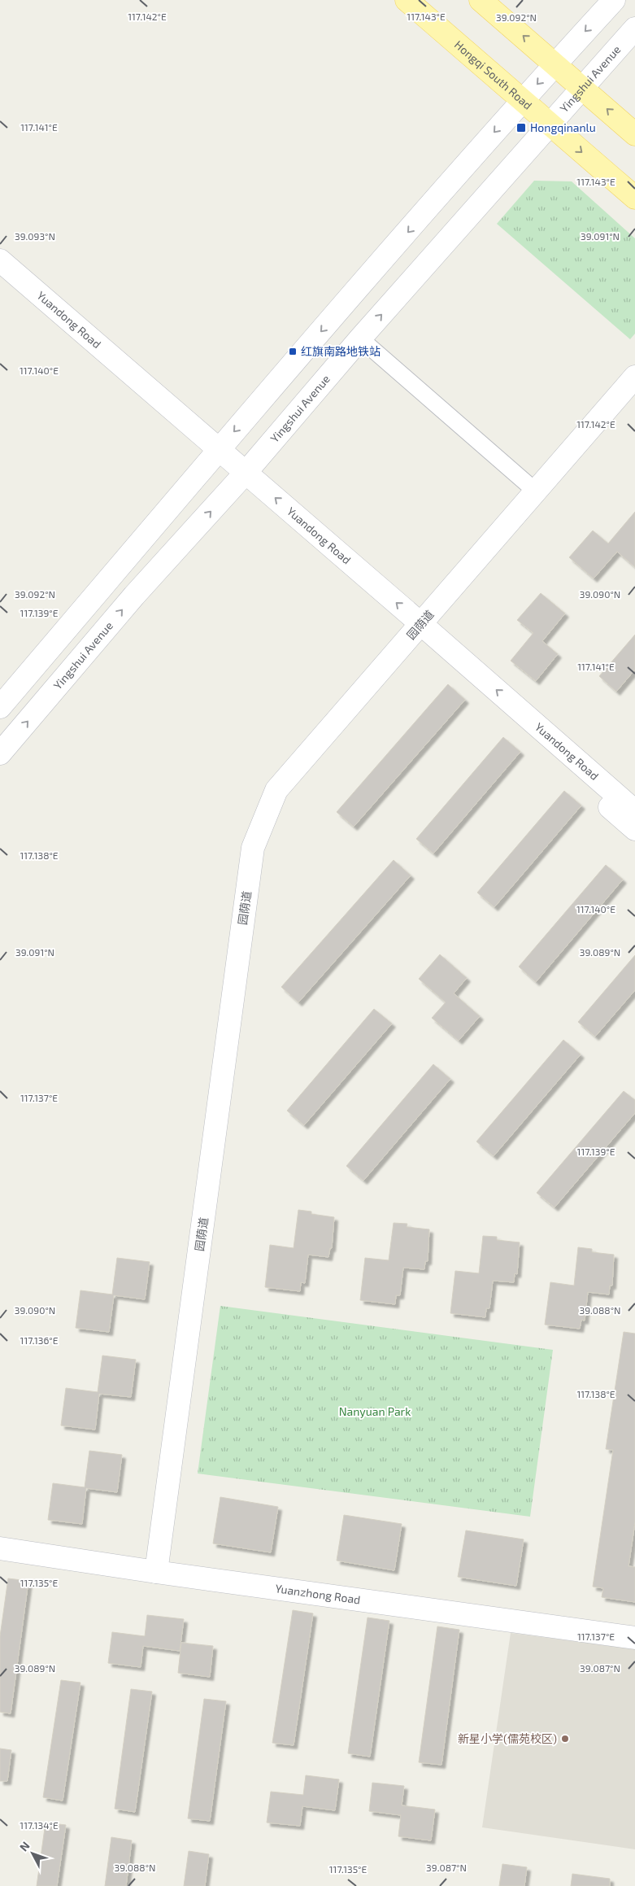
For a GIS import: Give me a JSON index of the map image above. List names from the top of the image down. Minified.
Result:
{"streets":{"main road":["Hongqi South Road"],"street":["Yingshui Avenue","Yuandong Road","园荫道","Yuanzhong Road"]},"crossings":[["Hongqi South Road","Yingshui Avenue"],["Yingshui Avenue","Yuandong Road"],["Yuandong Road","园荫道"],["园荫道","Yuanzhong Road"]],"parks":["Nanyuan Park"],"places":{"transit":["Hongqinanlu","红旗南路地铁站"],"other":["新星小学(儒苑校区)"]},"north":"top left","coordinates":["117.142°E","117.143°E","39.092°N","117.141°E","39.093°N","39.091°N","117.140°E","39.090°N","117.139°E","117.138°E","39.089°N","117.137°E","39.088°N","117.136°E","117.135°E","39.087°N","117.134°E"]}
